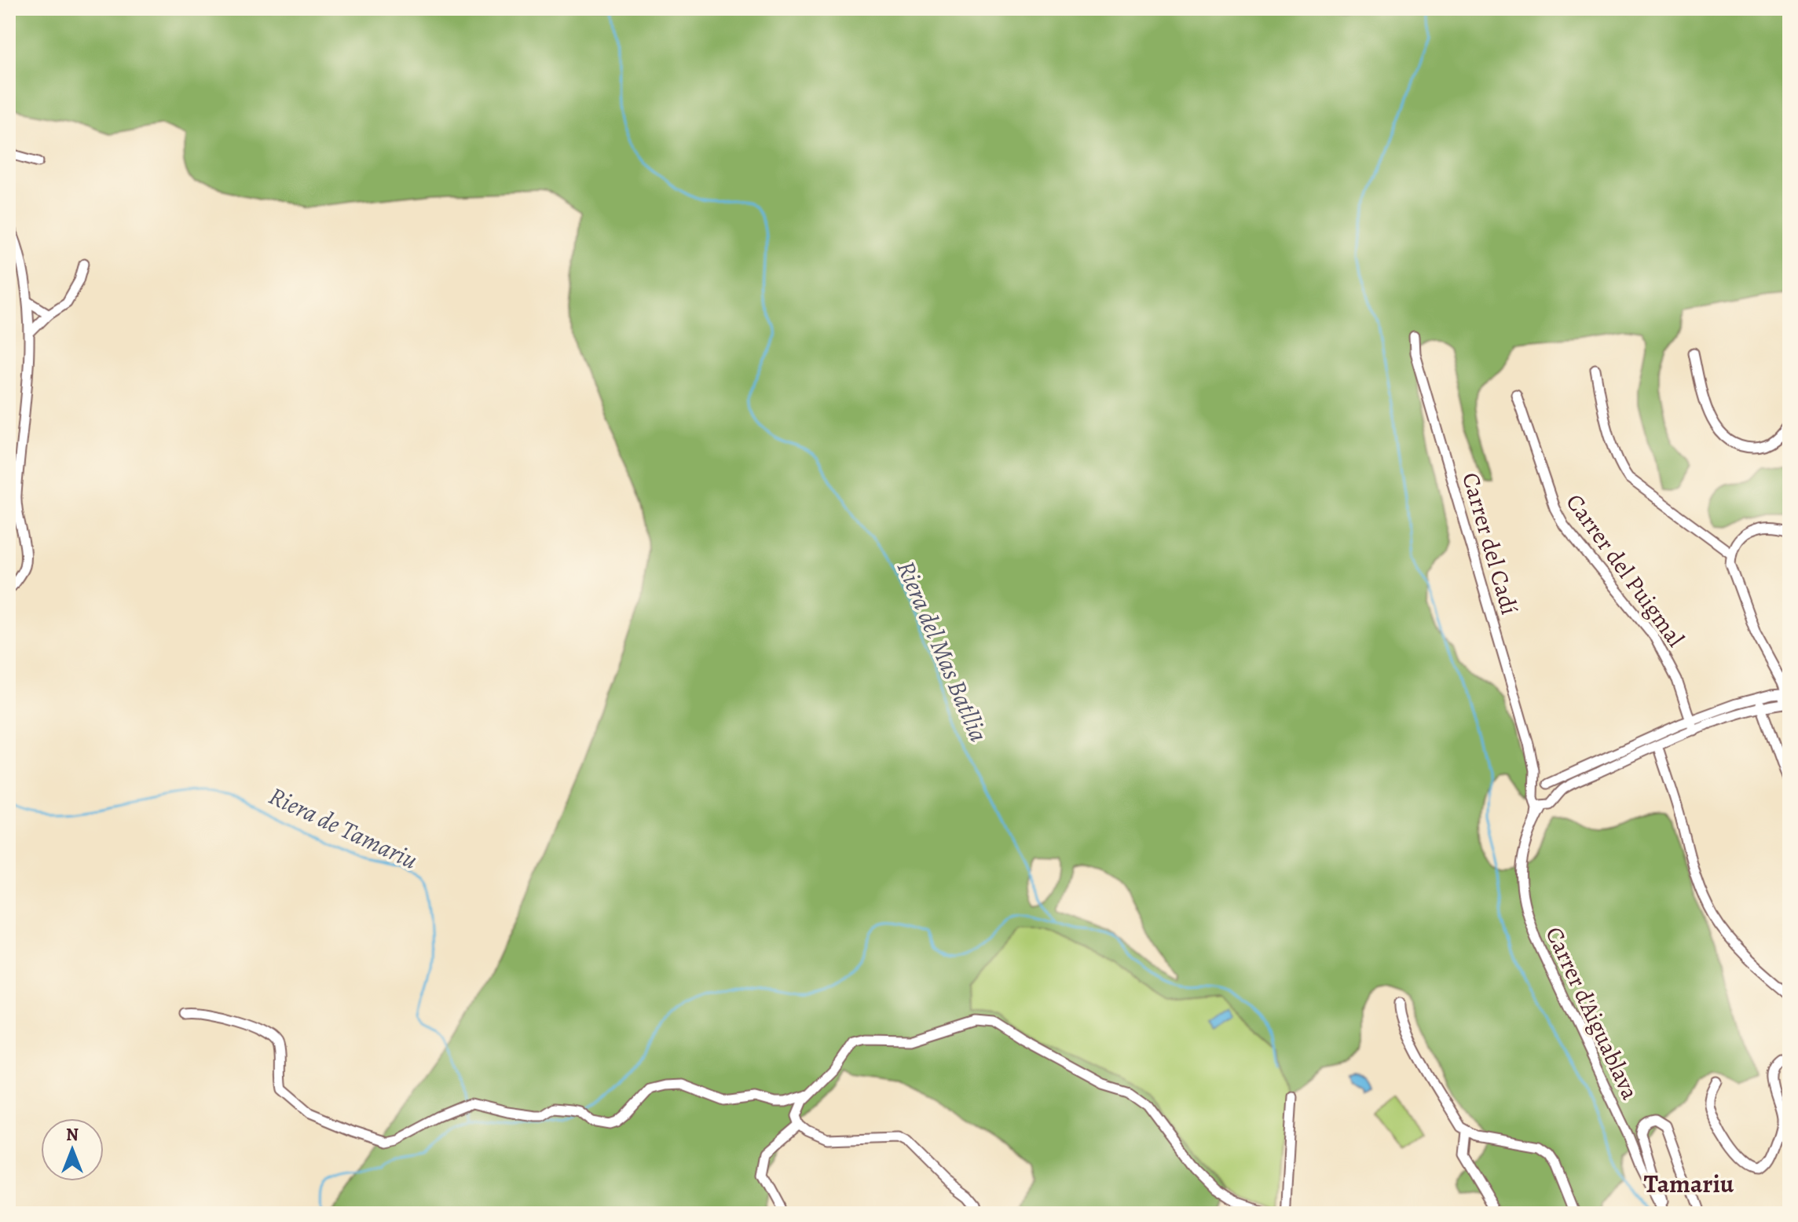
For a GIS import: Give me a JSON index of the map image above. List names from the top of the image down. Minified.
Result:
{"streets":{"street":["Carrer del Cadí","Carrer del Puigmal","Carrer d'Aiguablava"]},"crossings":[["Carrer del Cadí","Carrer d'Aiguablava"]],"districts":["Tamariu"],"water":["Riera del Mas Batllia","Riera de Tamariu"],"north":"top"}
